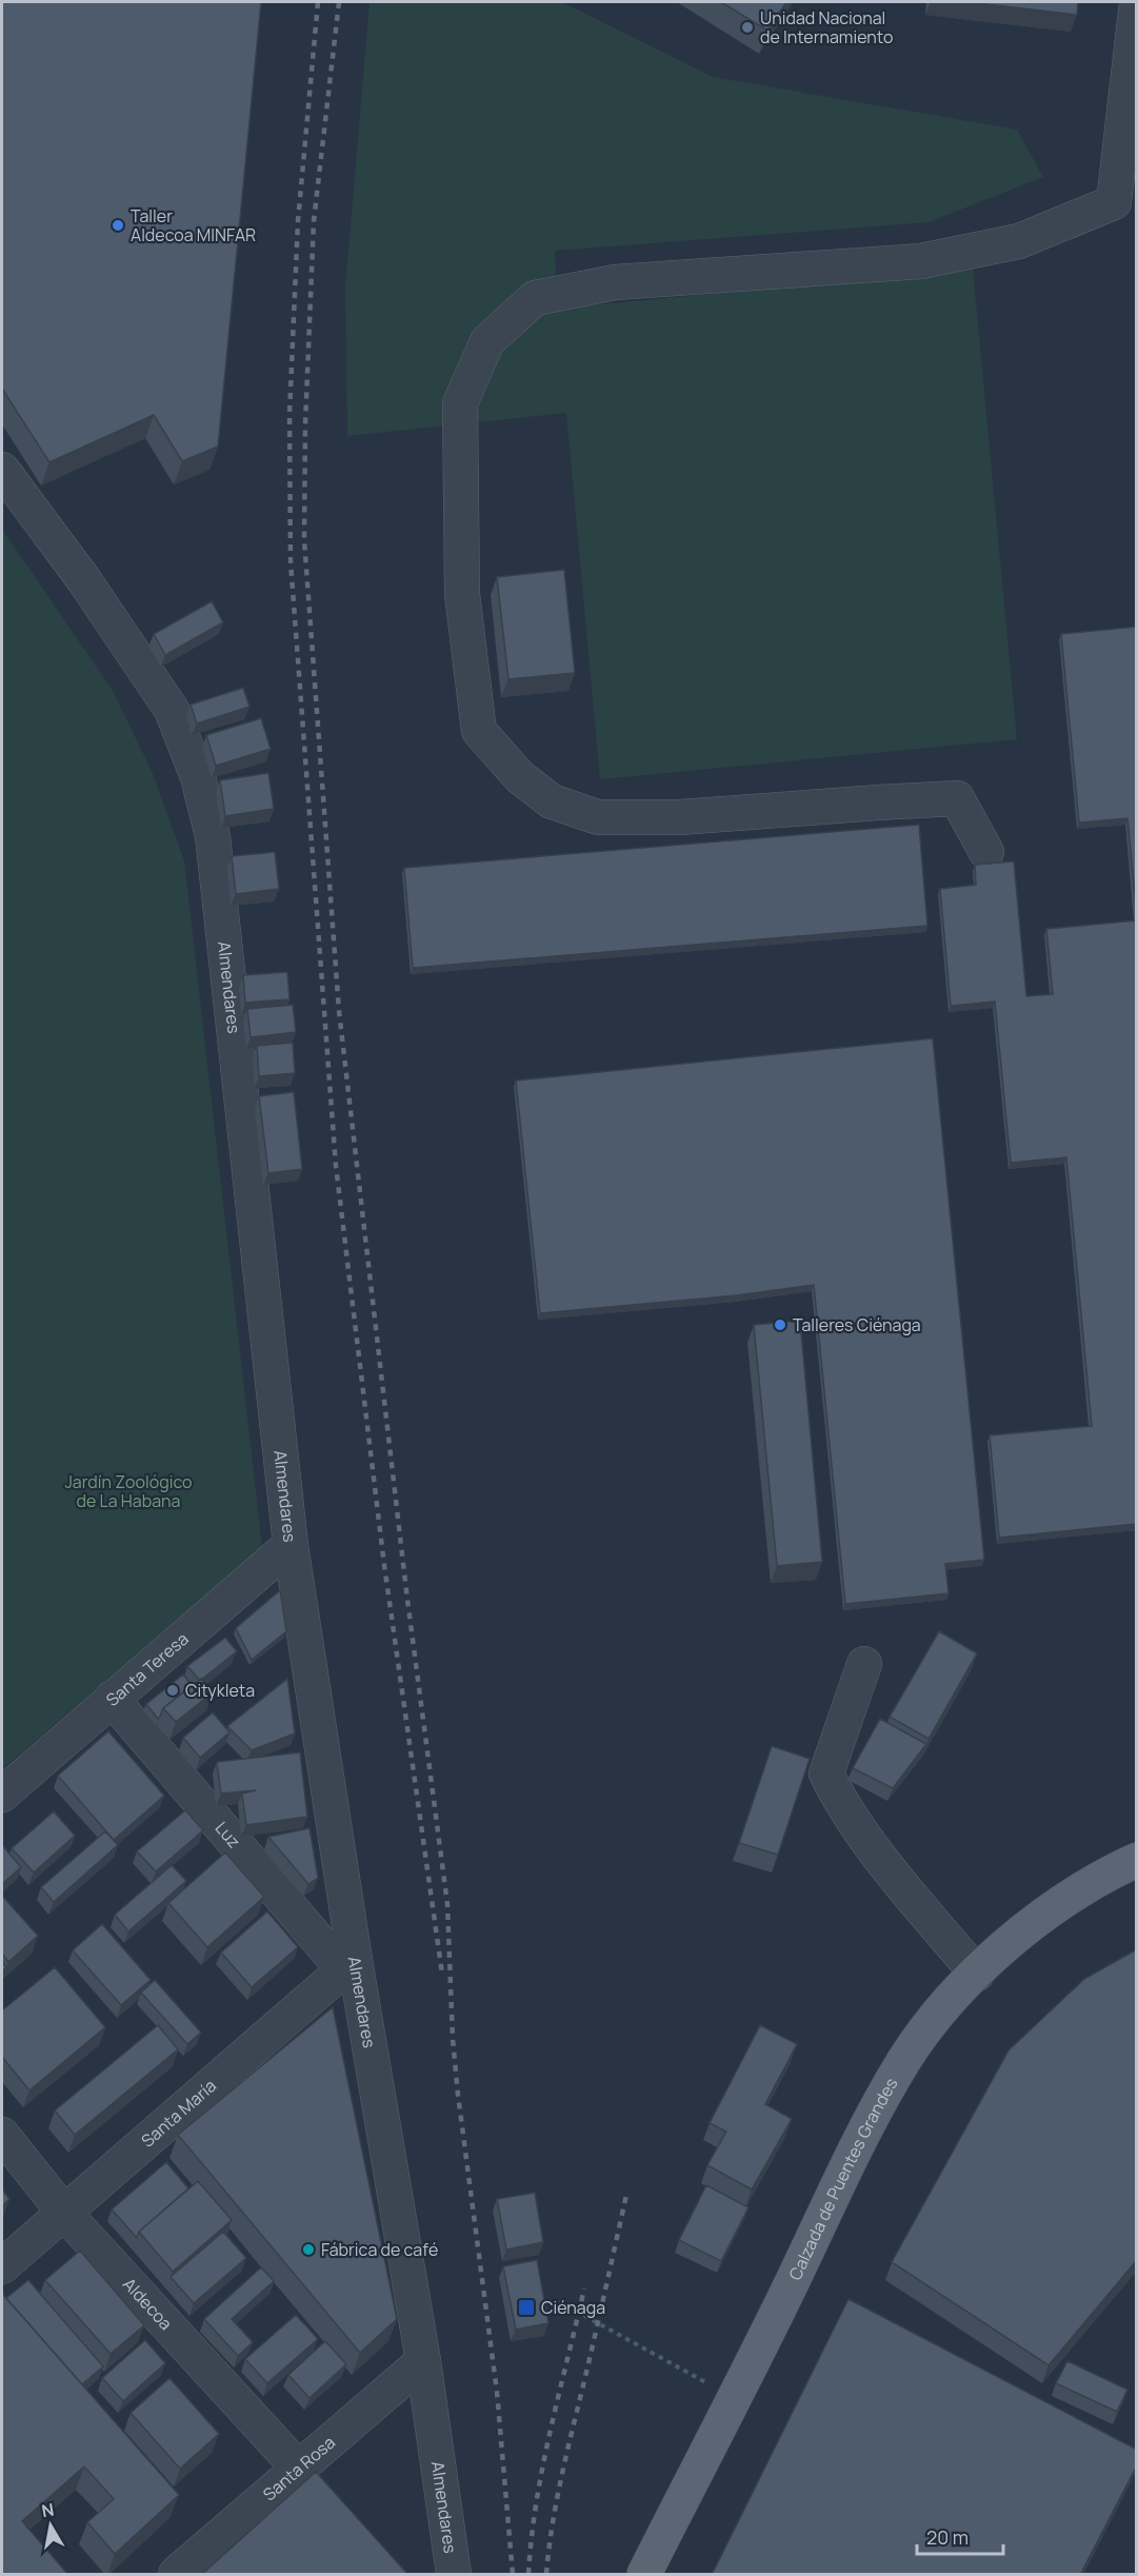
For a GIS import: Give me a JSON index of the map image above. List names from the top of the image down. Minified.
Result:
{"streets":{"main road":["Calzada de Puentes Grandes"],"street":["Almendares","Santa Teresa","Luz","Santa María","Aldecoa","Santa Rosa"]},"crossings":[["Almendares","Santa Teresa"],["Almendares","Luz"],["Almendares","Santa María"],["Almendares","Santa Rosa"],["Santa Teresa","Luz"],["Luz","Santa María"],["Santa María","Aldecoa"],["Aldecoa","Santa Rosa"]],"parks":["Jardín Zoológico de La Habana"],"places":{"other":["Unidad Nacional de Internamiento","Taller Aldecoa MINFAR","Talleres Ciénaga","Citykleta","Fábrica de café"],"transit":["Ciénaga"]},"scale_bar":"20 m","north":"top"}
